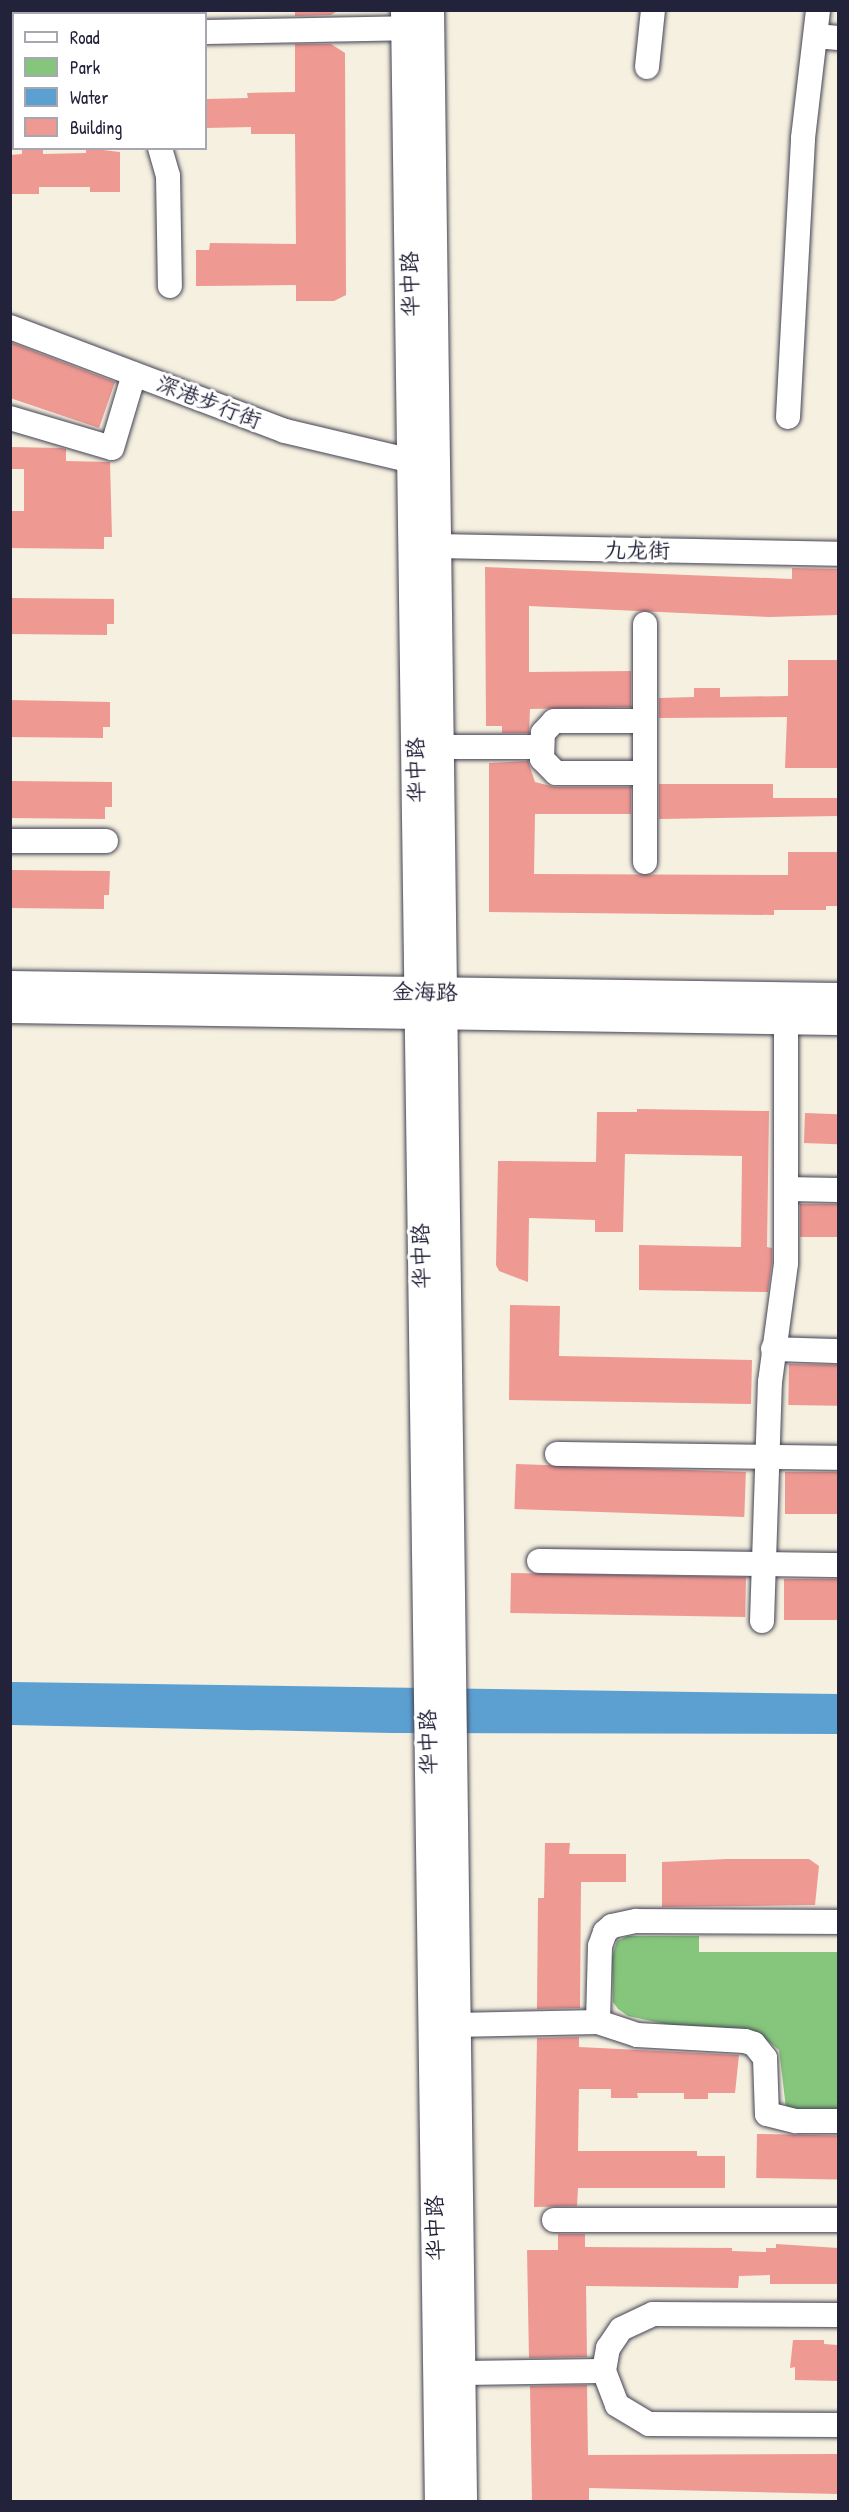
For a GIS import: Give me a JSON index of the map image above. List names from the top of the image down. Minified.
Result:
{"streets":{"main road":["华中路","金海路"],"street":["深港步行街","九龙街"]},"crossings":[["华中路","深港步行街"],["华中路","九龙街"],["华中路","金海路"]],"legend":["Road","Park","Water","Building"]}
